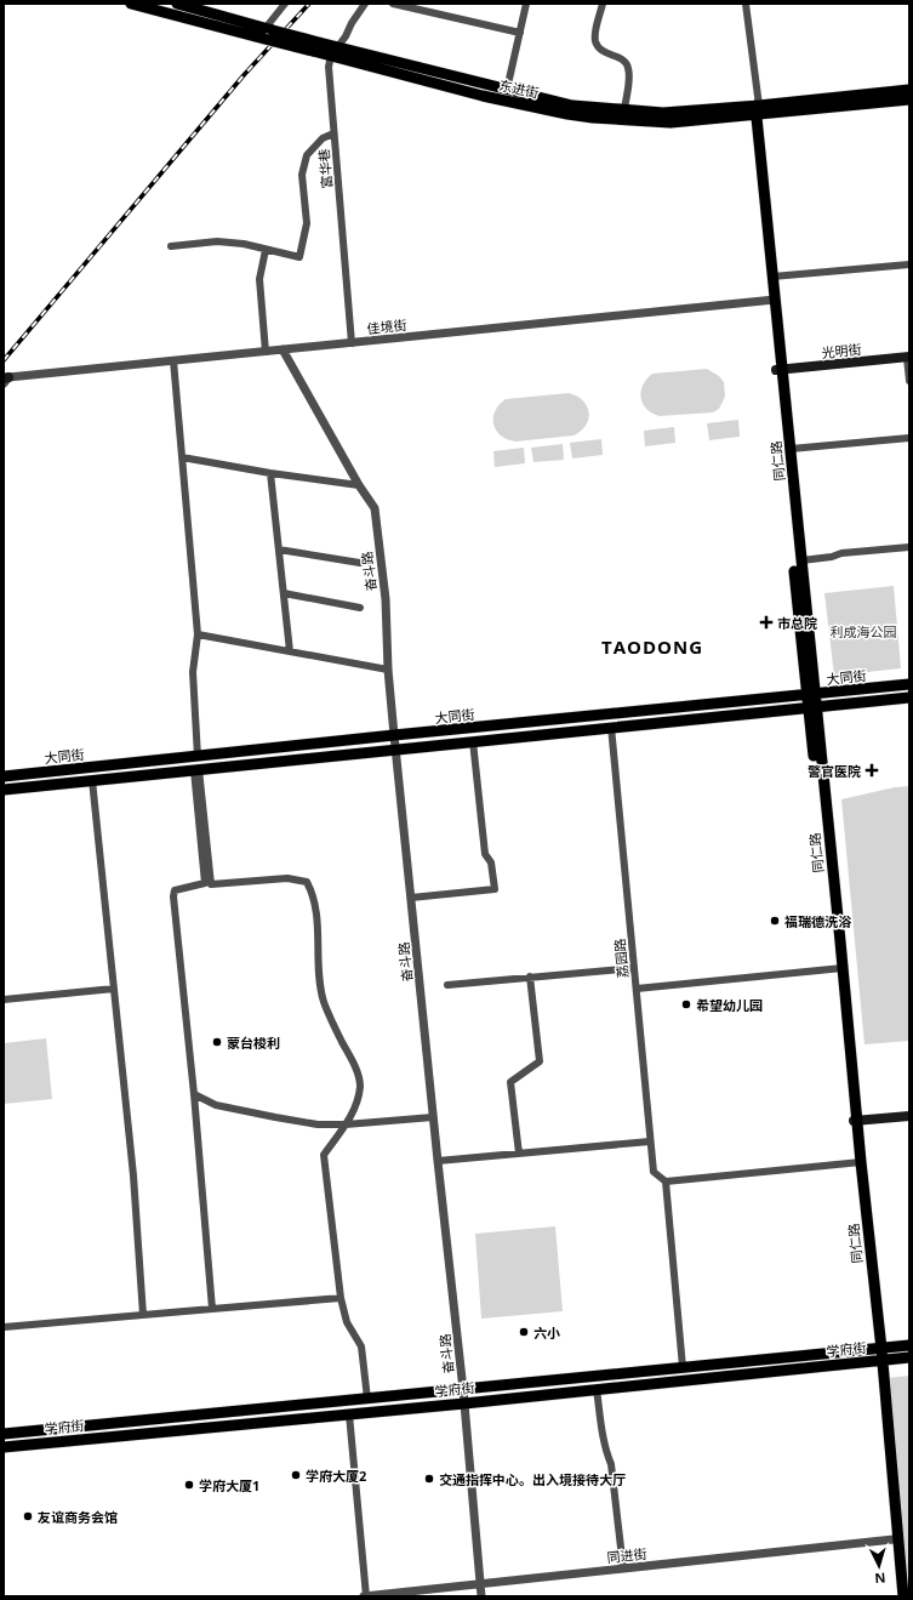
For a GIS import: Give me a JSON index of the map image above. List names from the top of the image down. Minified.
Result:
{"streets":{"main road":["东进街","光明街","同仁路","大同街","学府街"],"street":["富华巷","佳境街","奋斗路","荔园路","同进街"]},"crossings":[["东进街","富华巷"],["东进街","同仁路"],["富华巷","佳境街"],["佳境街","同仁路"],["佳境街","奋斗路"],["光明街","同仁路"],["同仁路","大同街"],["同仁路","学府街"],["同仁路","同进街"],["奋斗路","大同街"],["奋斗路","学府街"],["奋斗路","同进街"],["大同街","荔园路"]],"districts":["TAODONG"],"parks":["利成海公园"],"places":{"health":["市总院","警官医院"],"other":["福瑞德洗浴","希望幼儿园","蒙台梭利","六小","学府大厦2","交通指挥中心。出入境接待大厅","学府大厦1","友谊商务会馆"]},"north":"bottom"}
